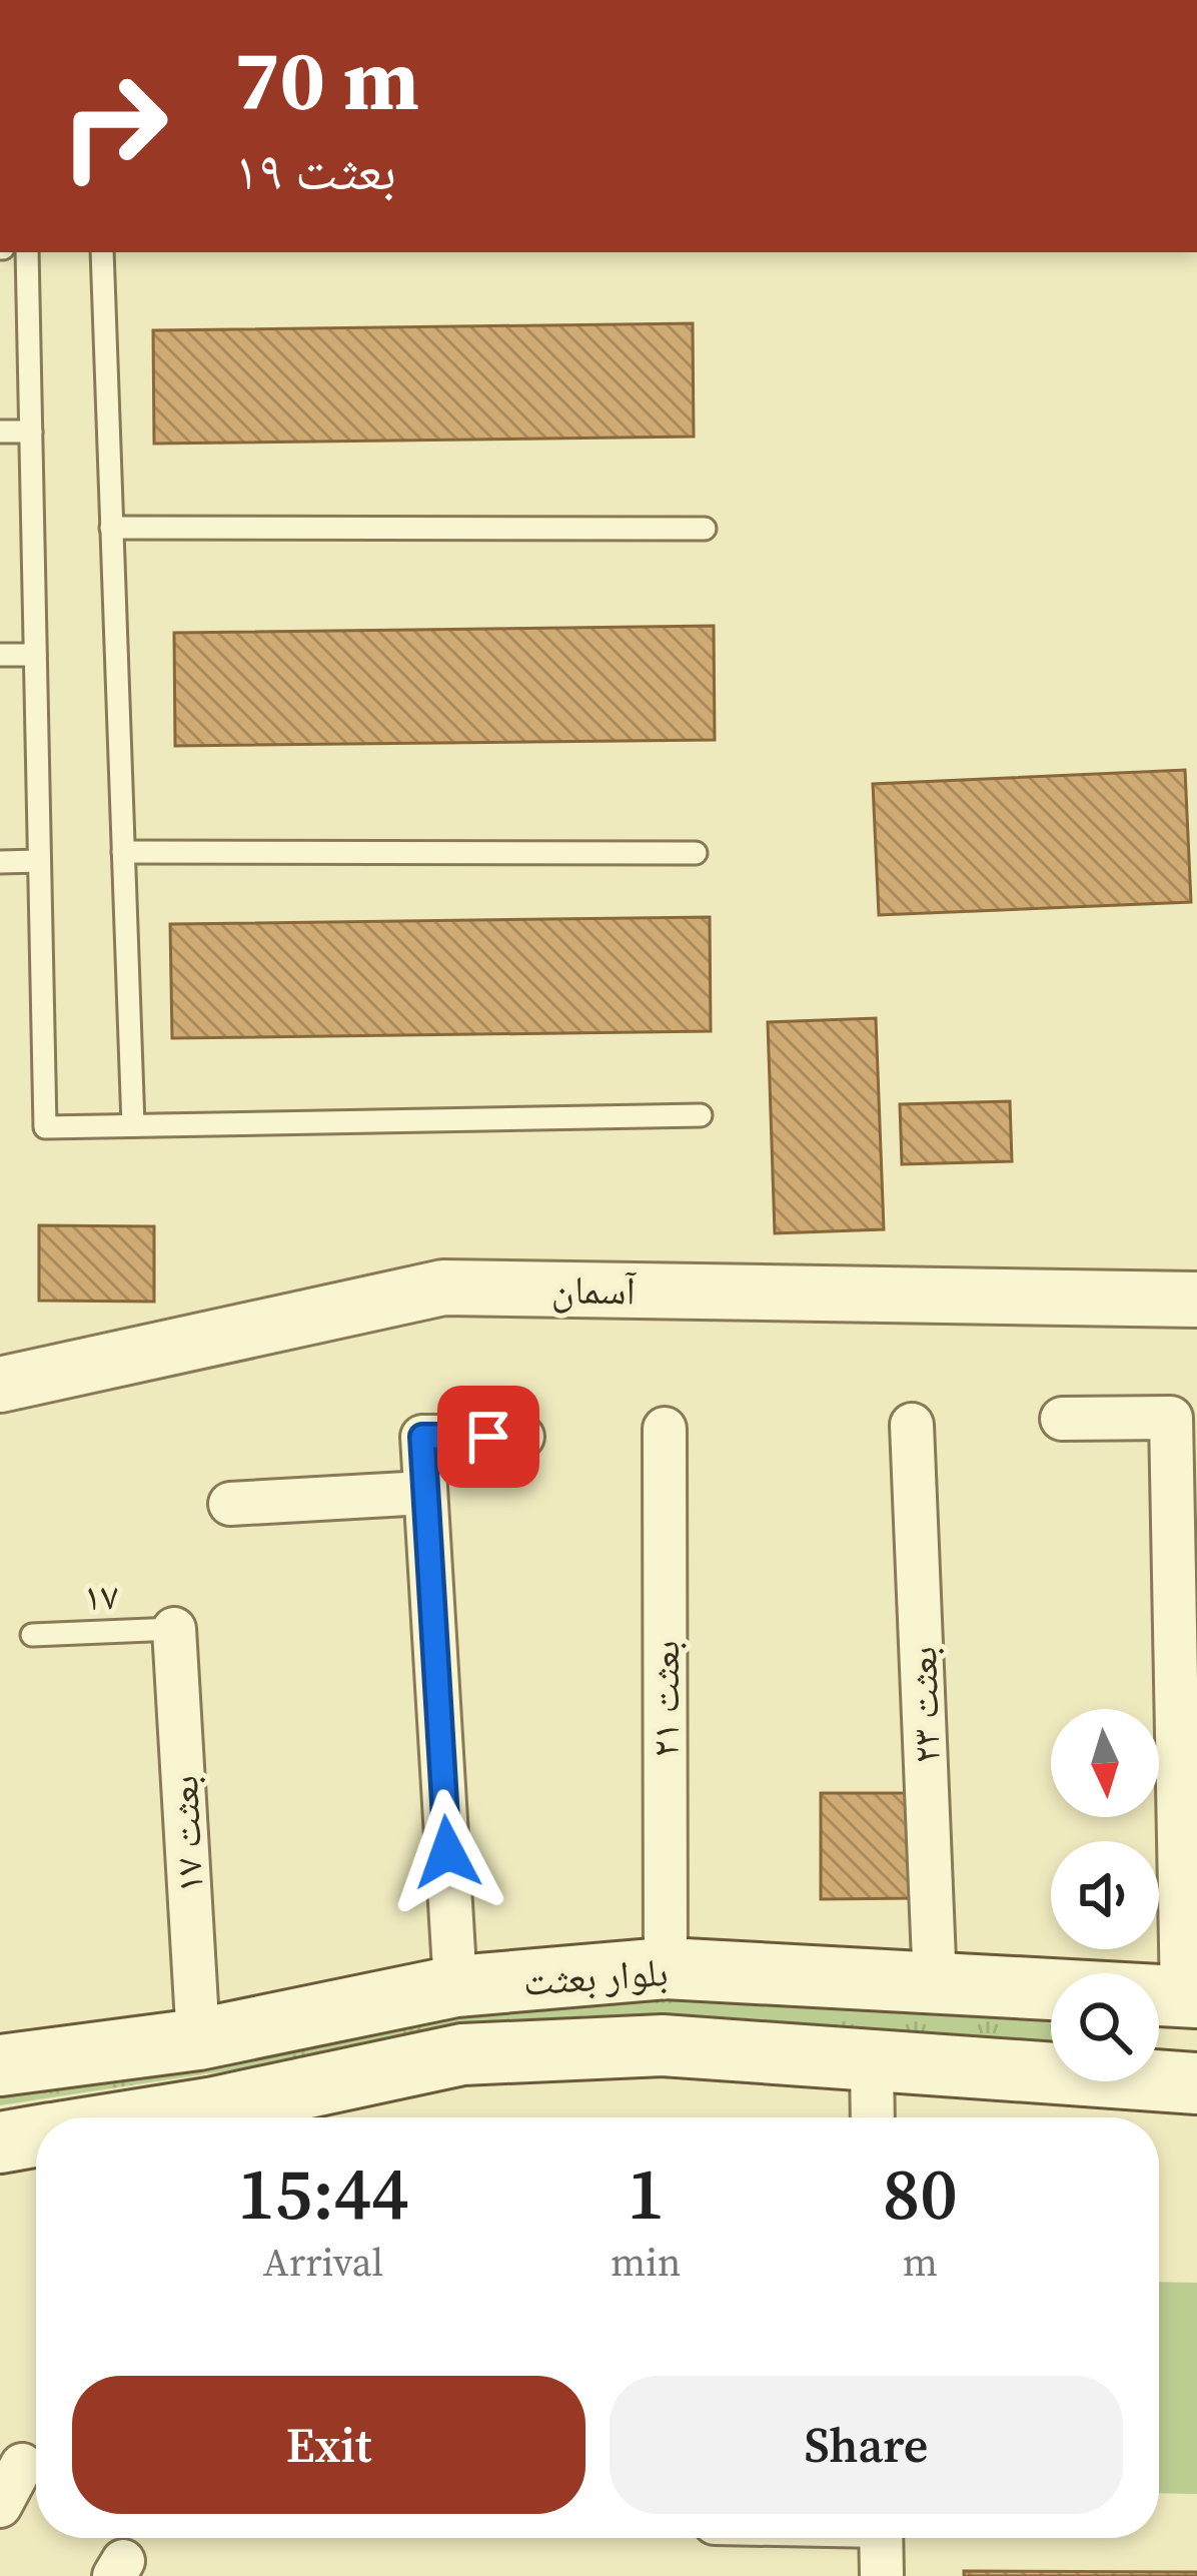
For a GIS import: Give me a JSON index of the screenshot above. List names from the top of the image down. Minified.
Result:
{"streets":{"main road":["بلوار بعثت"],"street":["آسمان","۲۱ بعثت","۲۳ بعثت","بعثت ۱۷"],"lane":["۱۷"]},"crossings":[["۱۷","بعثت ۱۷"],["۲۱ بعثت","بلوار بعثت"],["۲۳ بعثت","بلوار بعثت"],["بعثت ۱۷","بلوار بعثت"]],"north":"bottom","page":{"turn":["70 m","بعثت ۱۹"],"eta":["15:44","Arrival","1","min","80","m"],"buttons":["Exit","Share"]}}
